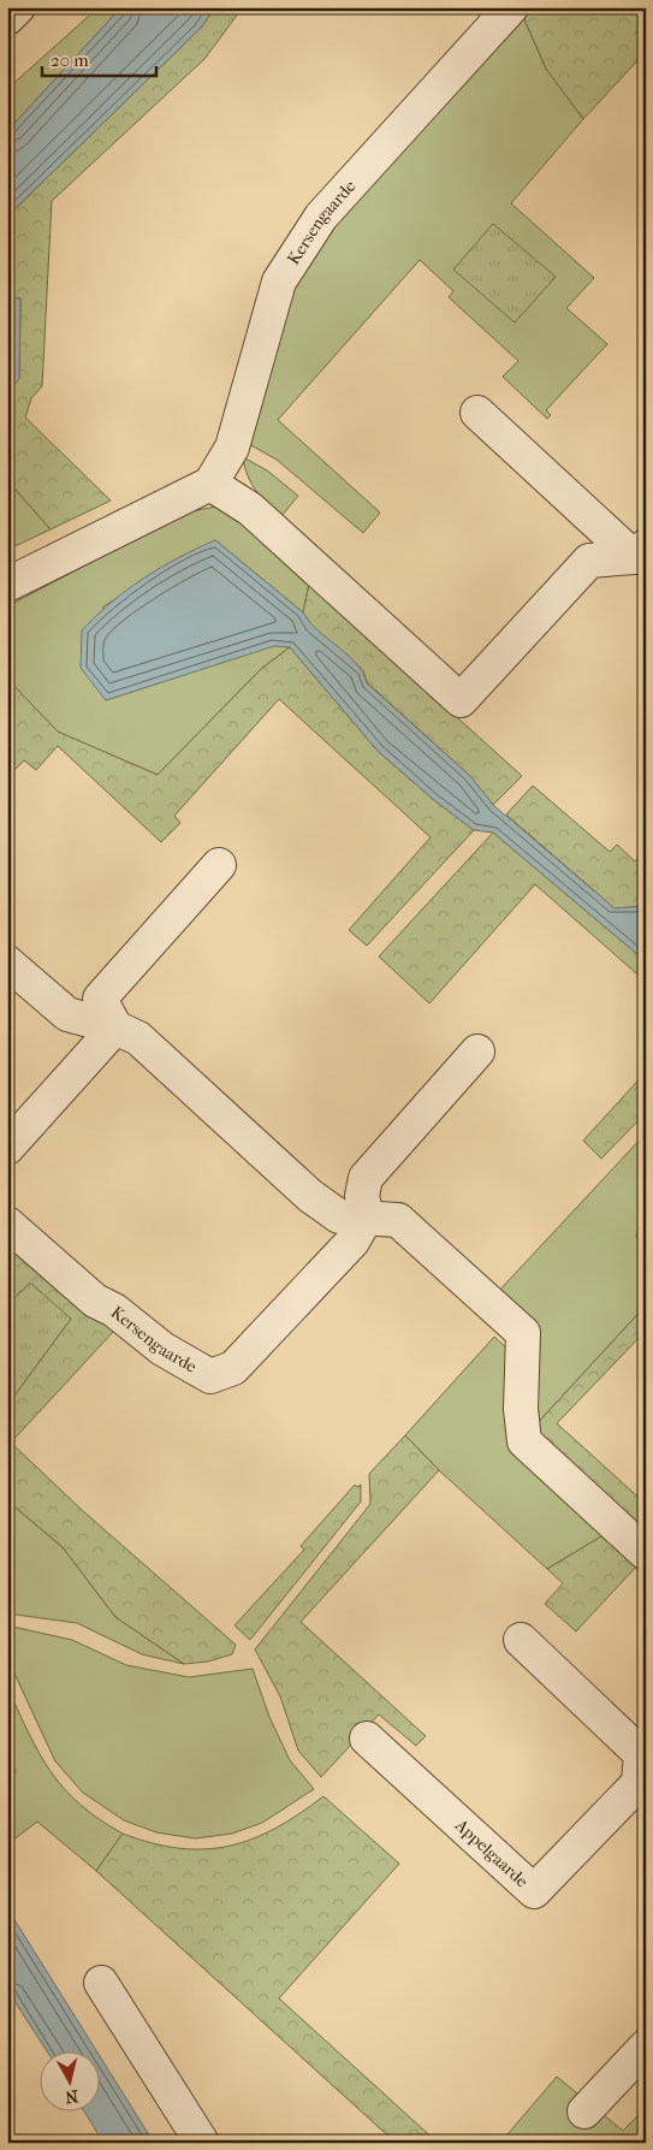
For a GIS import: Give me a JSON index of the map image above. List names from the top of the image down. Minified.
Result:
{"streets":{"street":["Kersengaarde","Appelgaarde"]},"scale_bar":"20 m","north":"bottom"}
